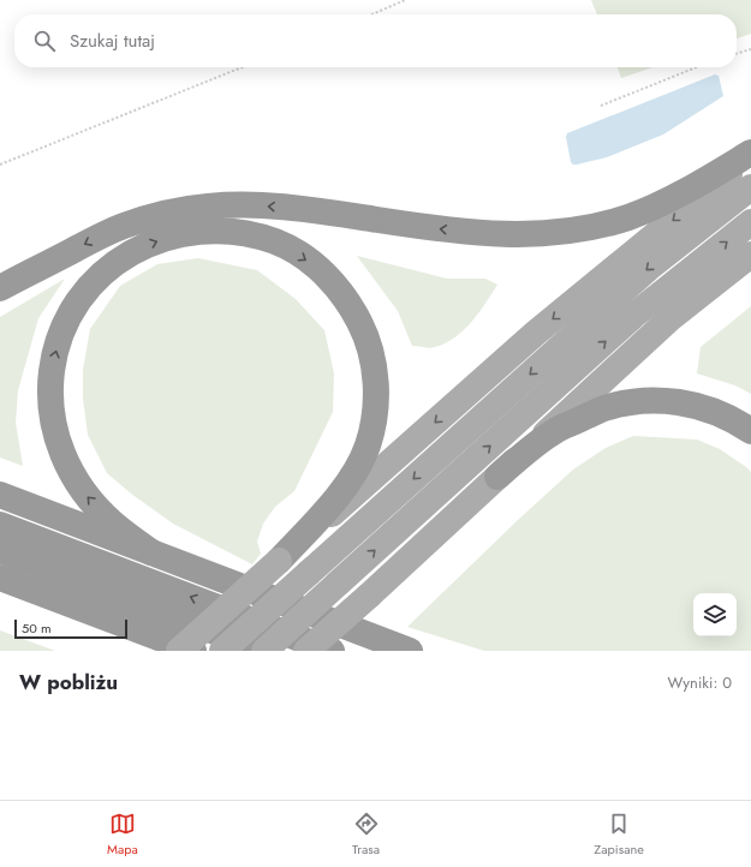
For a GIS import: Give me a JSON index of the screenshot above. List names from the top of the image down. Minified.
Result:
{"scale_bar":"50 m","page":{"search":"Szukaj tutaj","scale":"50 m","heading":["W pobliżu","Wyniki: 0"],"nav":["Mapa","Trasa","Zapisane"]}}
